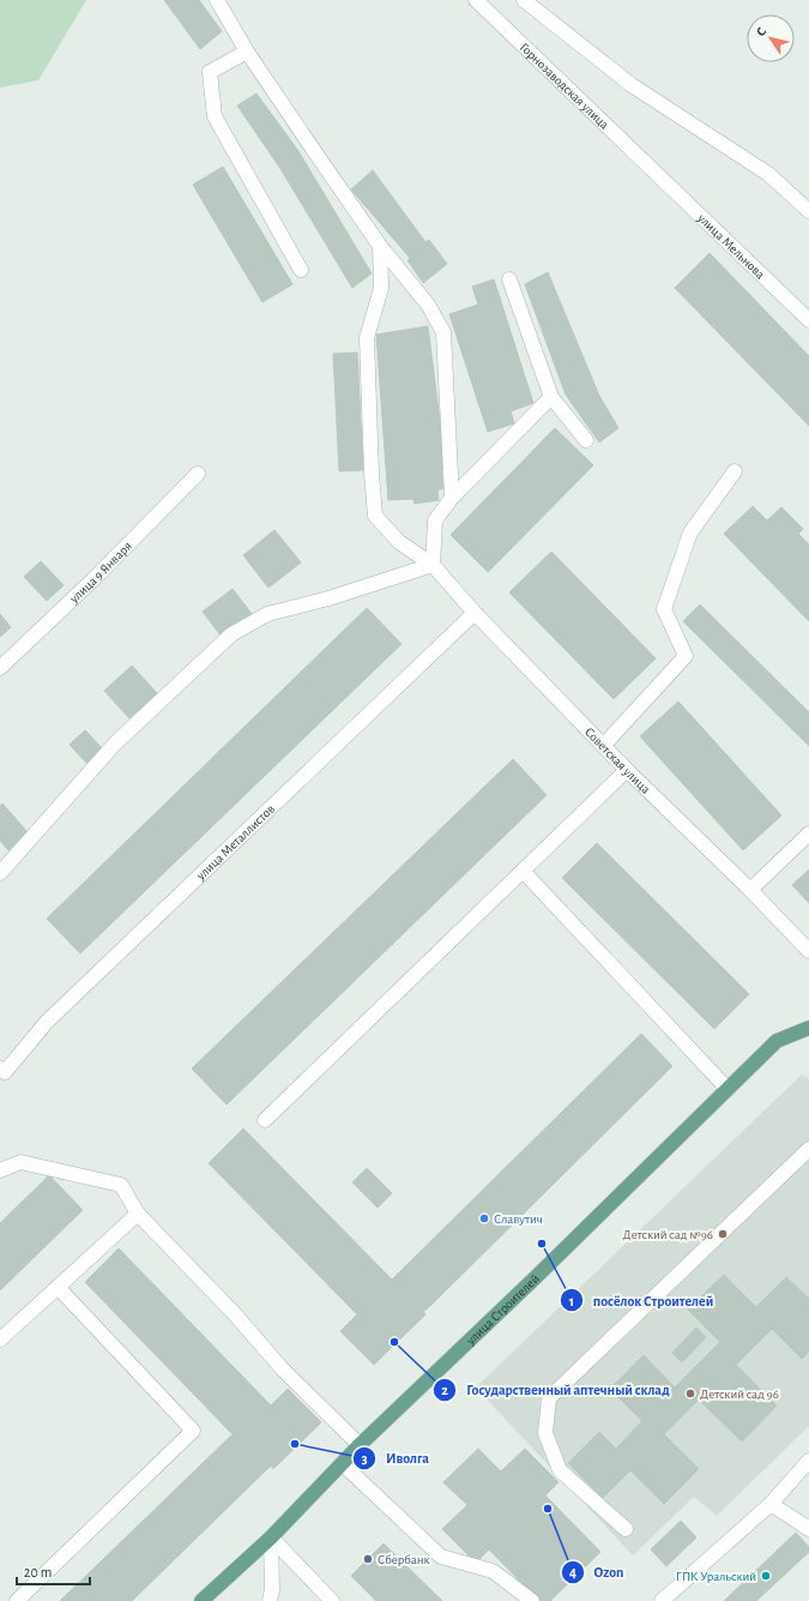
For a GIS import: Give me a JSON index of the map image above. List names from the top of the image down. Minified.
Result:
{"streets":{"main road":["улица Строителей"],"street":["Горнозаводская улица","улица Мельнова","улица 9 Января","Советская улица","улица Металлистов"]},"crossings":[["Горнозаводская улица","улица Мельнова"],["Советская улица","улица Металлистов"]],"places":["Славутич","Детский сад №96","посёлок Строителей","Государственный аптечный склад","Детский сад 96","Иволга","Ozon","Сбербанк","ГПК Уральский"],"scale_bar":"20 m","north":"top left"}
